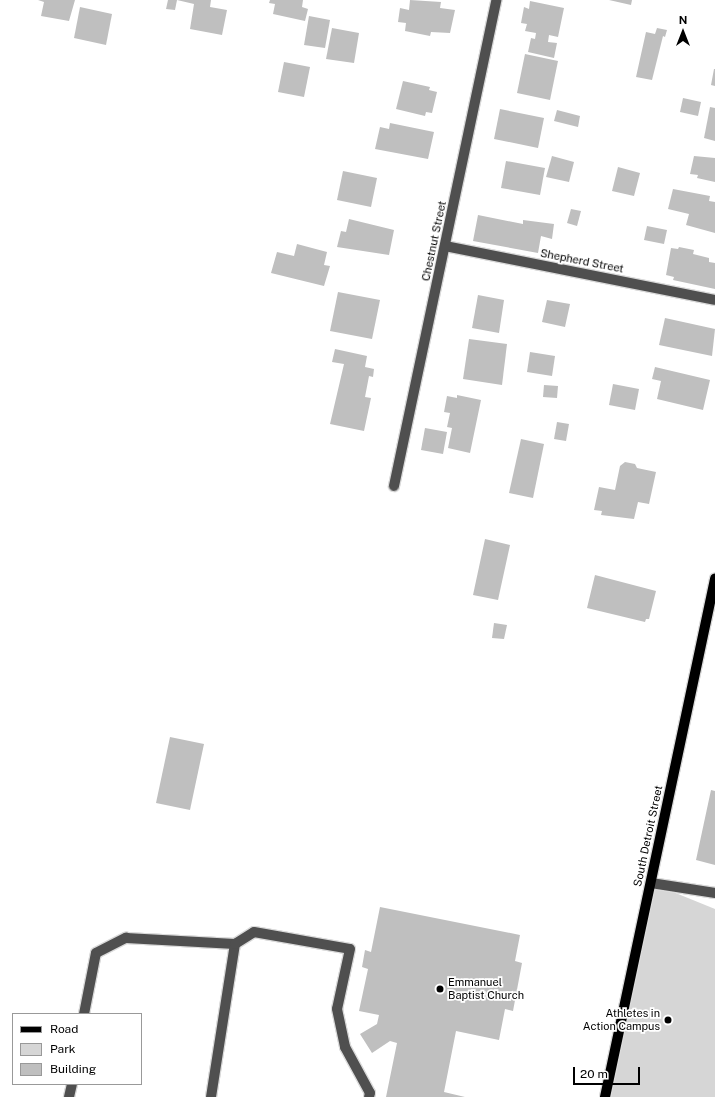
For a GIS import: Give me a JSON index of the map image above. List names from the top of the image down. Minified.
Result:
{"streets":{"main road":["South Detroit Street"],"street":["Chestnut Street","Shepherd Street"]},"crossings":[["Chestnut Street","Shepherd Street"]],"places":["Emmanuel Baptist Church","Athletes in Action Campus"],"legend":["Road","Park","Building"],"scale_bar":"20 m","north":"top"}
